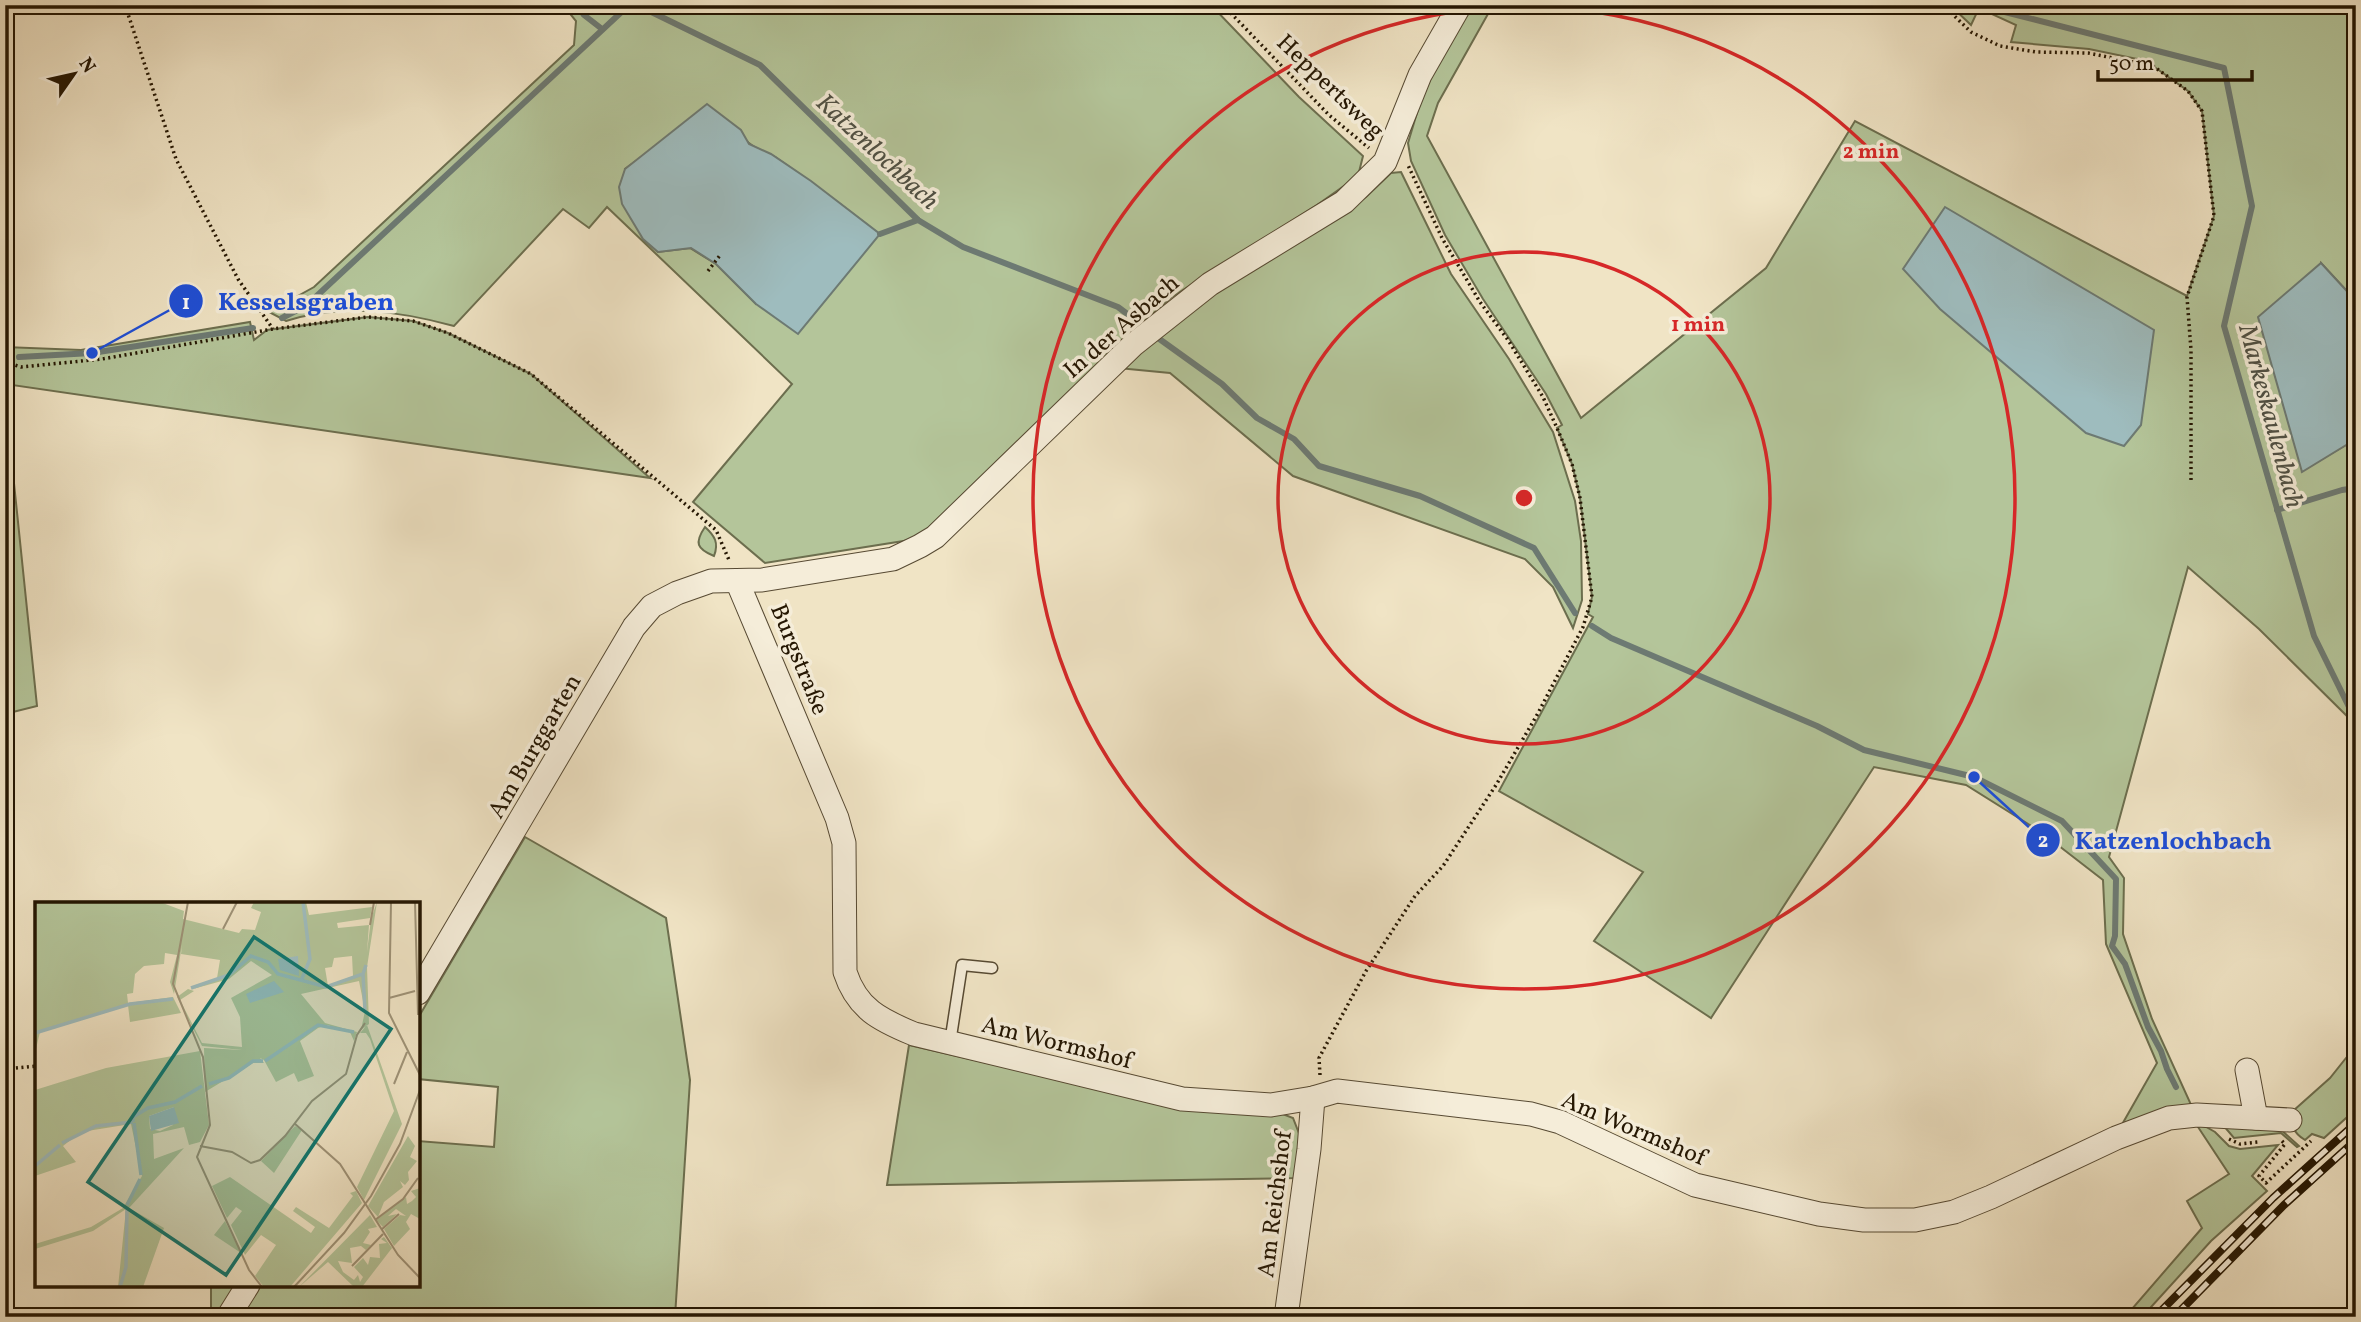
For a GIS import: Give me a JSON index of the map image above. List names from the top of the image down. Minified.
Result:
{"streets":{"street":["In der Asbach","Burgstraße","Am Burggarten","Am Wormshof","Am Reichshof"],"path":["Heppertsweg"]},"crossings":[["Heppertsweg","In der Asbach"],["Heppertsweg","Am Wormshof"],["Heppertsweg","Am Reichshof"],["In der Asbach","Burgstraße"],["In der Asbach","Am Burggarten"],["Burgstraße","Am Burggarten"],["Burgstraße","Am Wormshof"],["Am Wormshof","Am Reichshof"]],"water":["Katzenlochbach","Markeskaulenbach"],"places":["Kesselsgraben","Katzenlochbach"],"scale_bar":"50 m","north":"top right","rings":["2 min","1 min"]}
